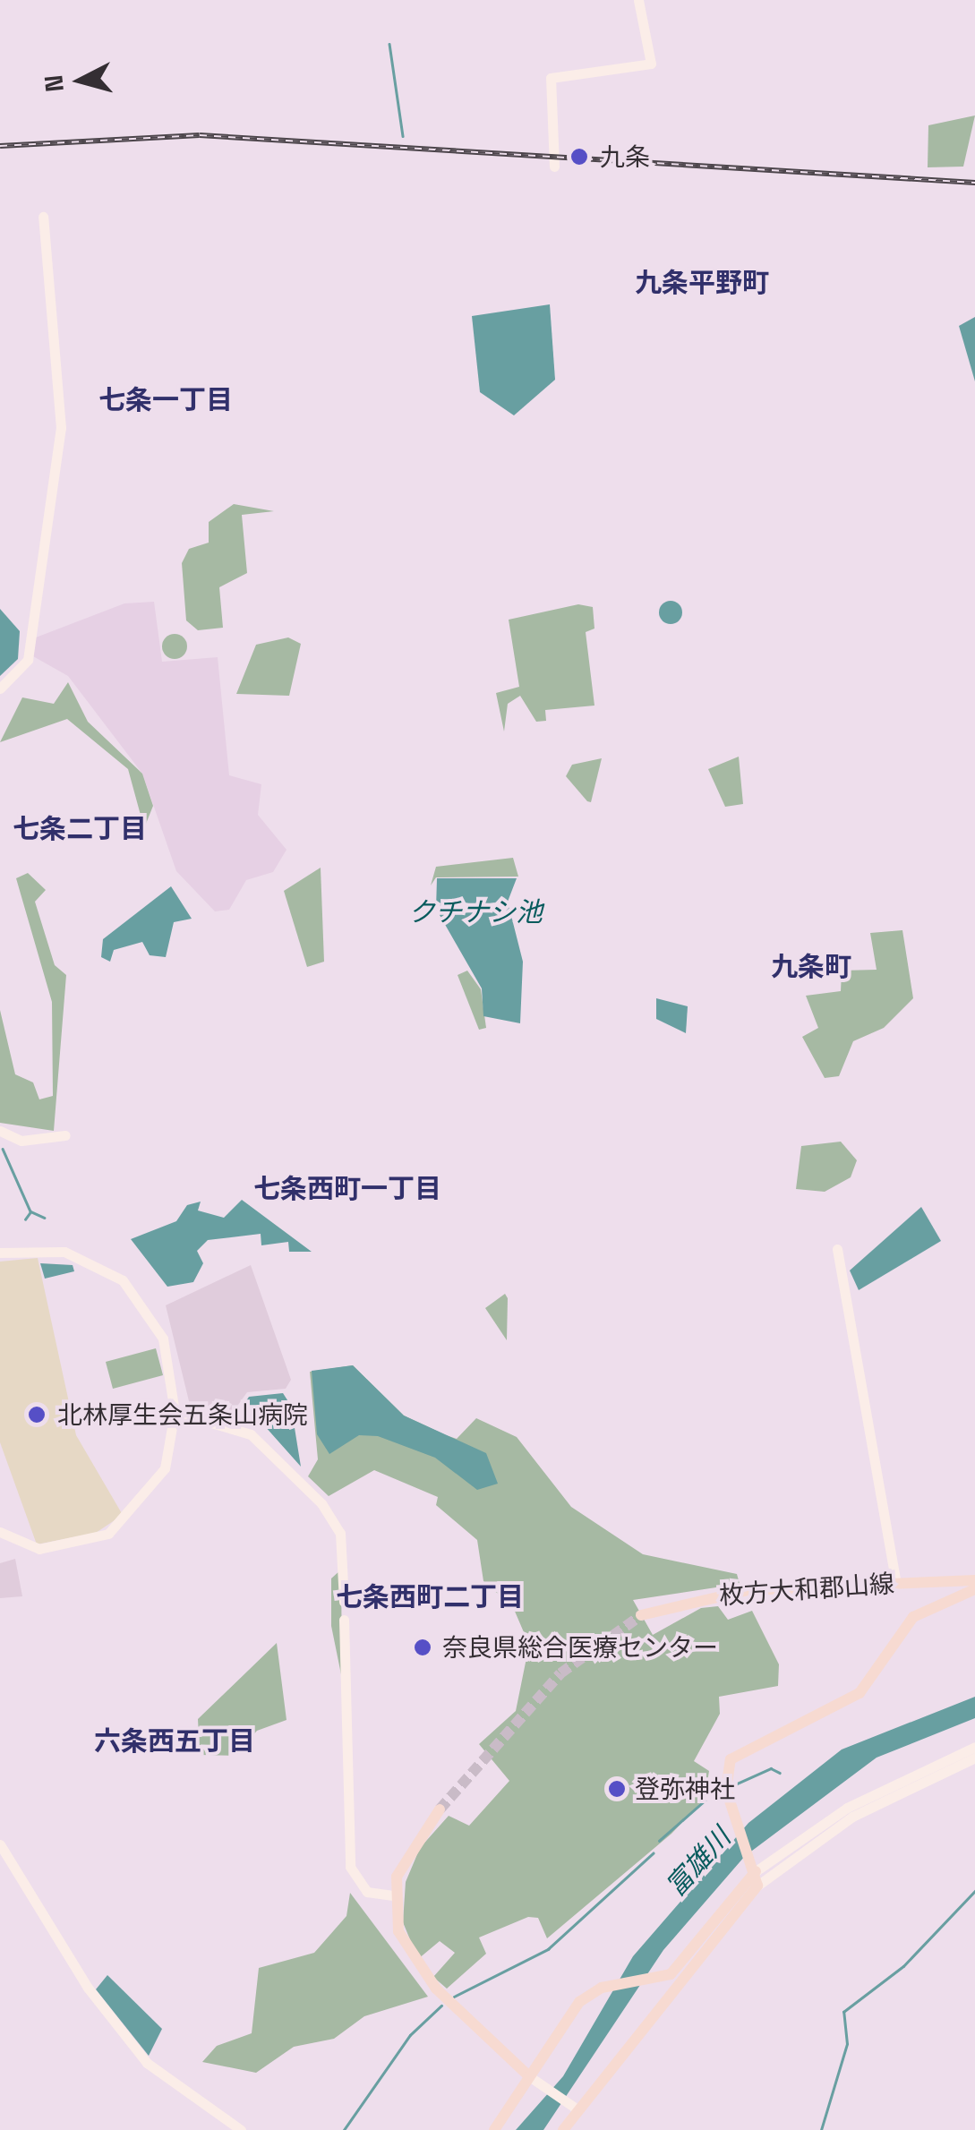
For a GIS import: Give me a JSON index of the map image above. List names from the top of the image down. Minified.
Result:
{"streets":{"main road":["枚方大和郡山線"]},"districts":["九条平野町","七条一丁目","七条二丁目","九条町","七条西町一丁目","七条西町二丁目","六条西五丁目"],"water":["クチナシ池","富雄川"],"places":["九条","北林厚生会五条山病院","奈良県総合医療センター","登弥神社"],"north":"left"}
